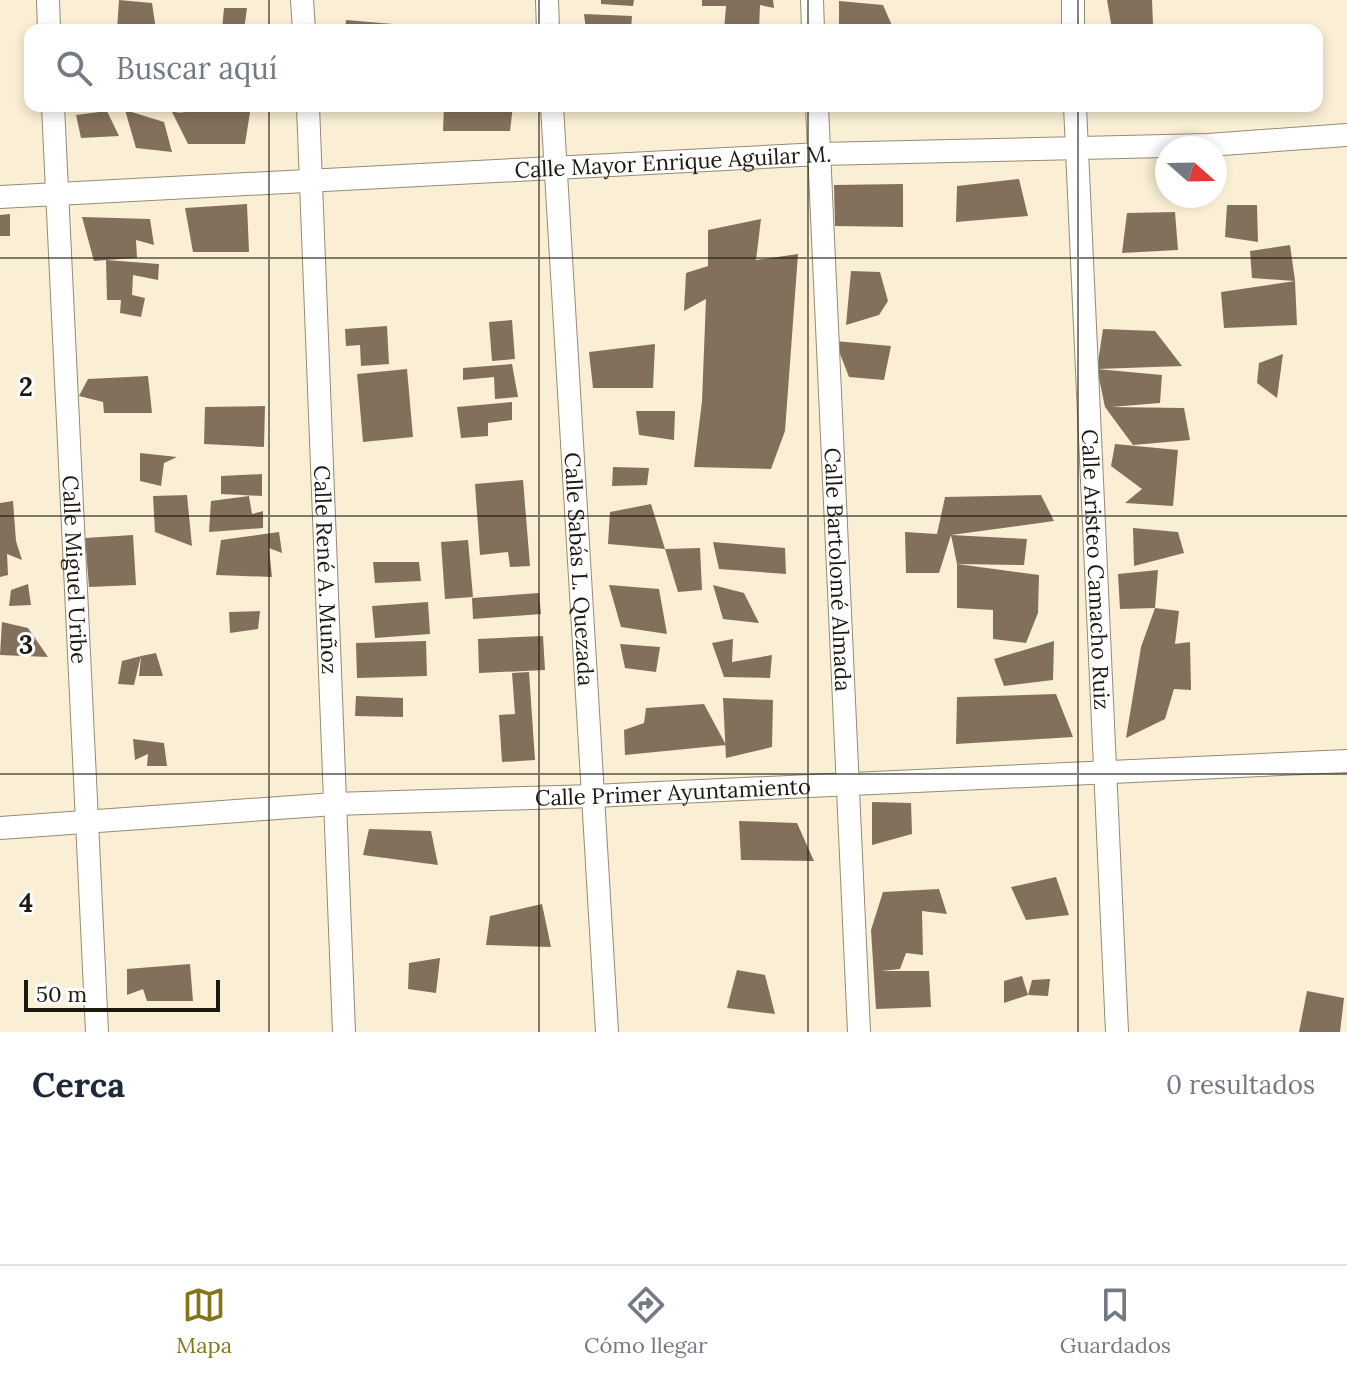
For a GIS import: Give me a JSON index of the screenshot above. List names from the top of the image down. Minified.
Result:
{"streets":{"street":["Calle Mayor Enrique Aguilar M.","Calle Miguel Uribe","Calle René A. Muñoz","Calle Sabás L. Quezada","Calle Bartolomé Almada","Calle Aristeo Camacho Ruiz","Calle Primer Ayuntamiento"]},"crossings":[["Calle Mayor Enrique Aguilar M.","Calle Miguel Uribe"],["Calle Mayor Enrique Aguilar M.","Calle René A. Muñoz"],["Calle Mayor Enrique Aguilar M.","Calle Sabás L. Quezada"],["Calle Mayor Enrique Aguilar M.","Calle Bartolomé Almada"],["Calle Mayor Enrique Aguilar M.","Calle Aristeo Camacho Ruiz"],["Calle Miguel Uribe","Calle Primer Ayuntamiento"],["Calle René A. Muñoz","Calle Primer Ayuntamiento"],["Calle Sabás L. Quezada","Calle Primer Ayuntamiento"],["Calle Bartolomé Almada","Calle Primer Ayuntamiento"],["Calle Aristeo Camacho Ruiz","Calle Primer Ayuntamiento"]],"scale_bar":"50 m","north":"right","page":{"search":"Buscar aquí","scale":"50 m","heading":["Cerca","0 resultados"],"nav":["Mapa","Cómo llegar","Guardados"]},"grid":{"rows":["2","3","4"]}}
